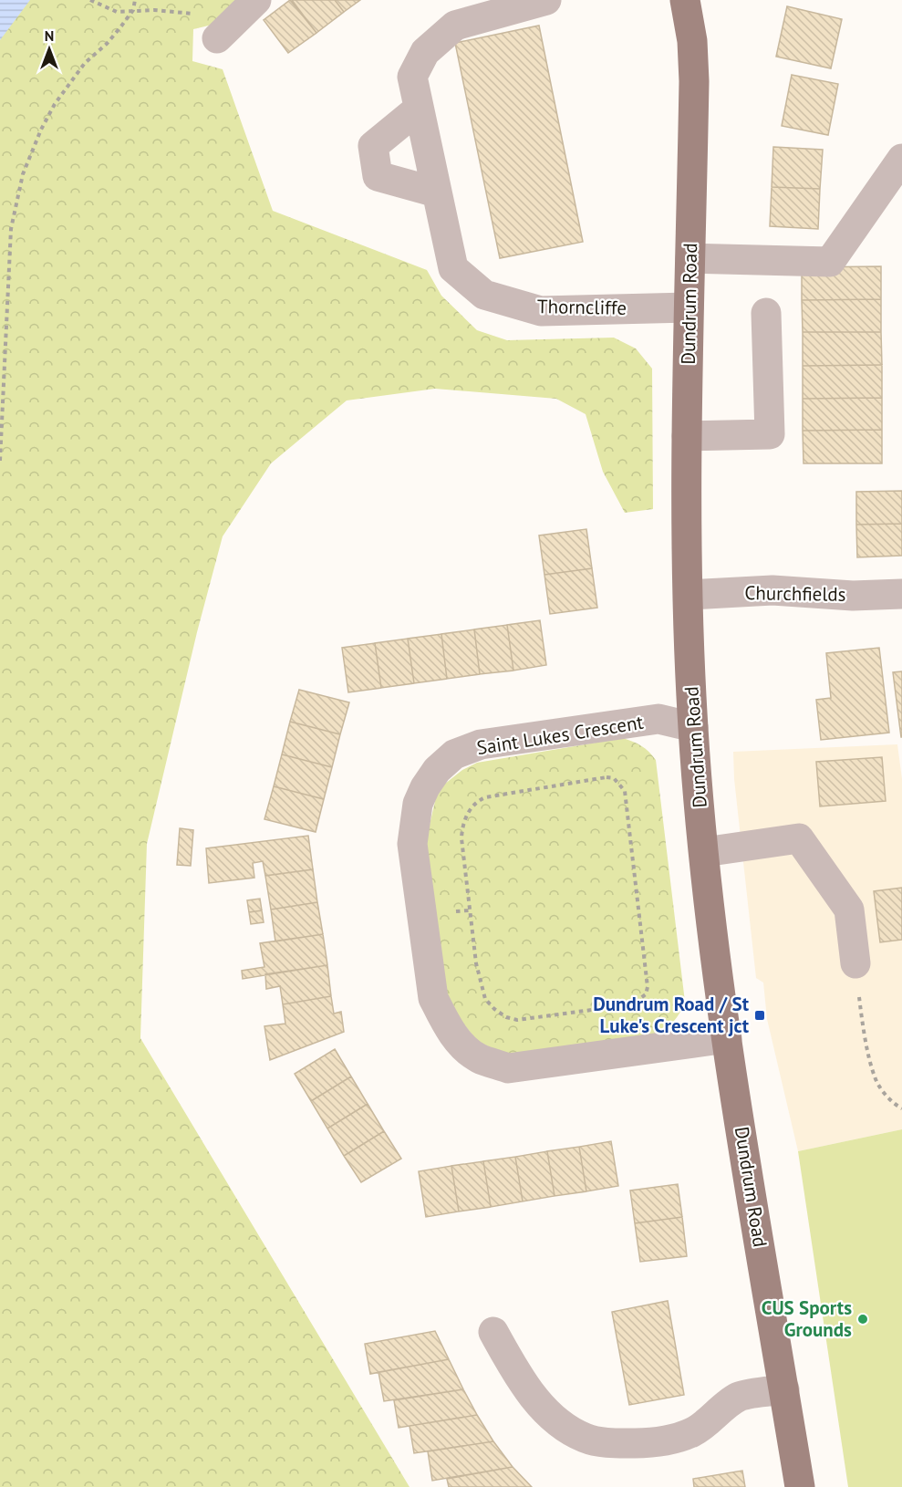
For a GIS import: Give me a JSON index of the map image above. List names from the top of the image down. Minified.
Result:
{"streets":{"main road":["Dundrum Road"],"street":["Thorncliffe","Churchfields","Saint Lukes Crescent"]},"crossings":[["Dundrum Road","Thorncliffe"],["Dundrum Road","Churchfields"],["Dundrum Road","Saint Lukes Crescent"]],"places":{"transit":["Dundrum Road / St Luke's Crescent jct"],"other":["CUS Sports Grounds"]},"north":"top"}
